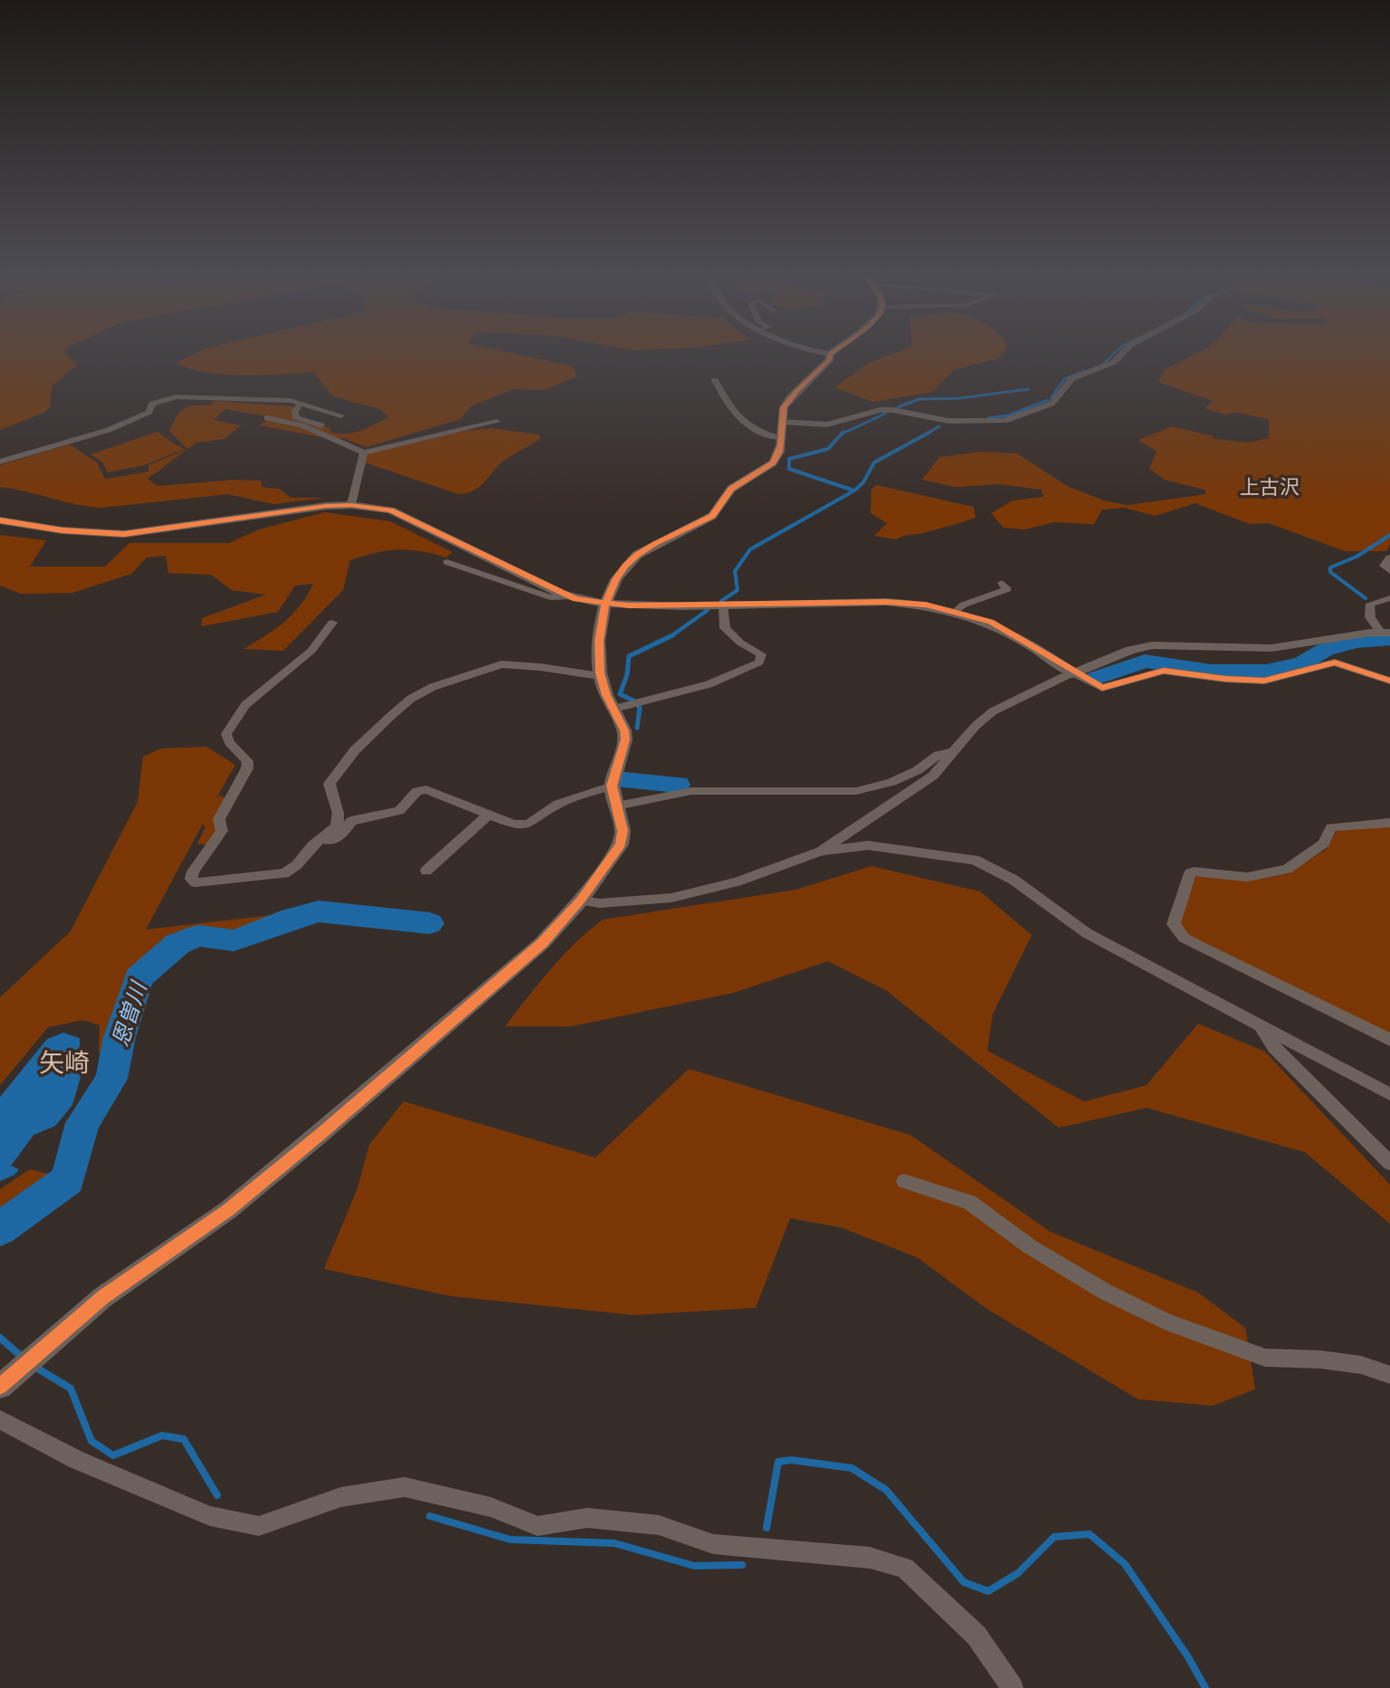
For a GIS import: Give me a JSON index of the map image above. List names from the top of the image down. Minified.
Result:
{"districts":["上古沢","矢崎"],"water":["恩曽川"]}
